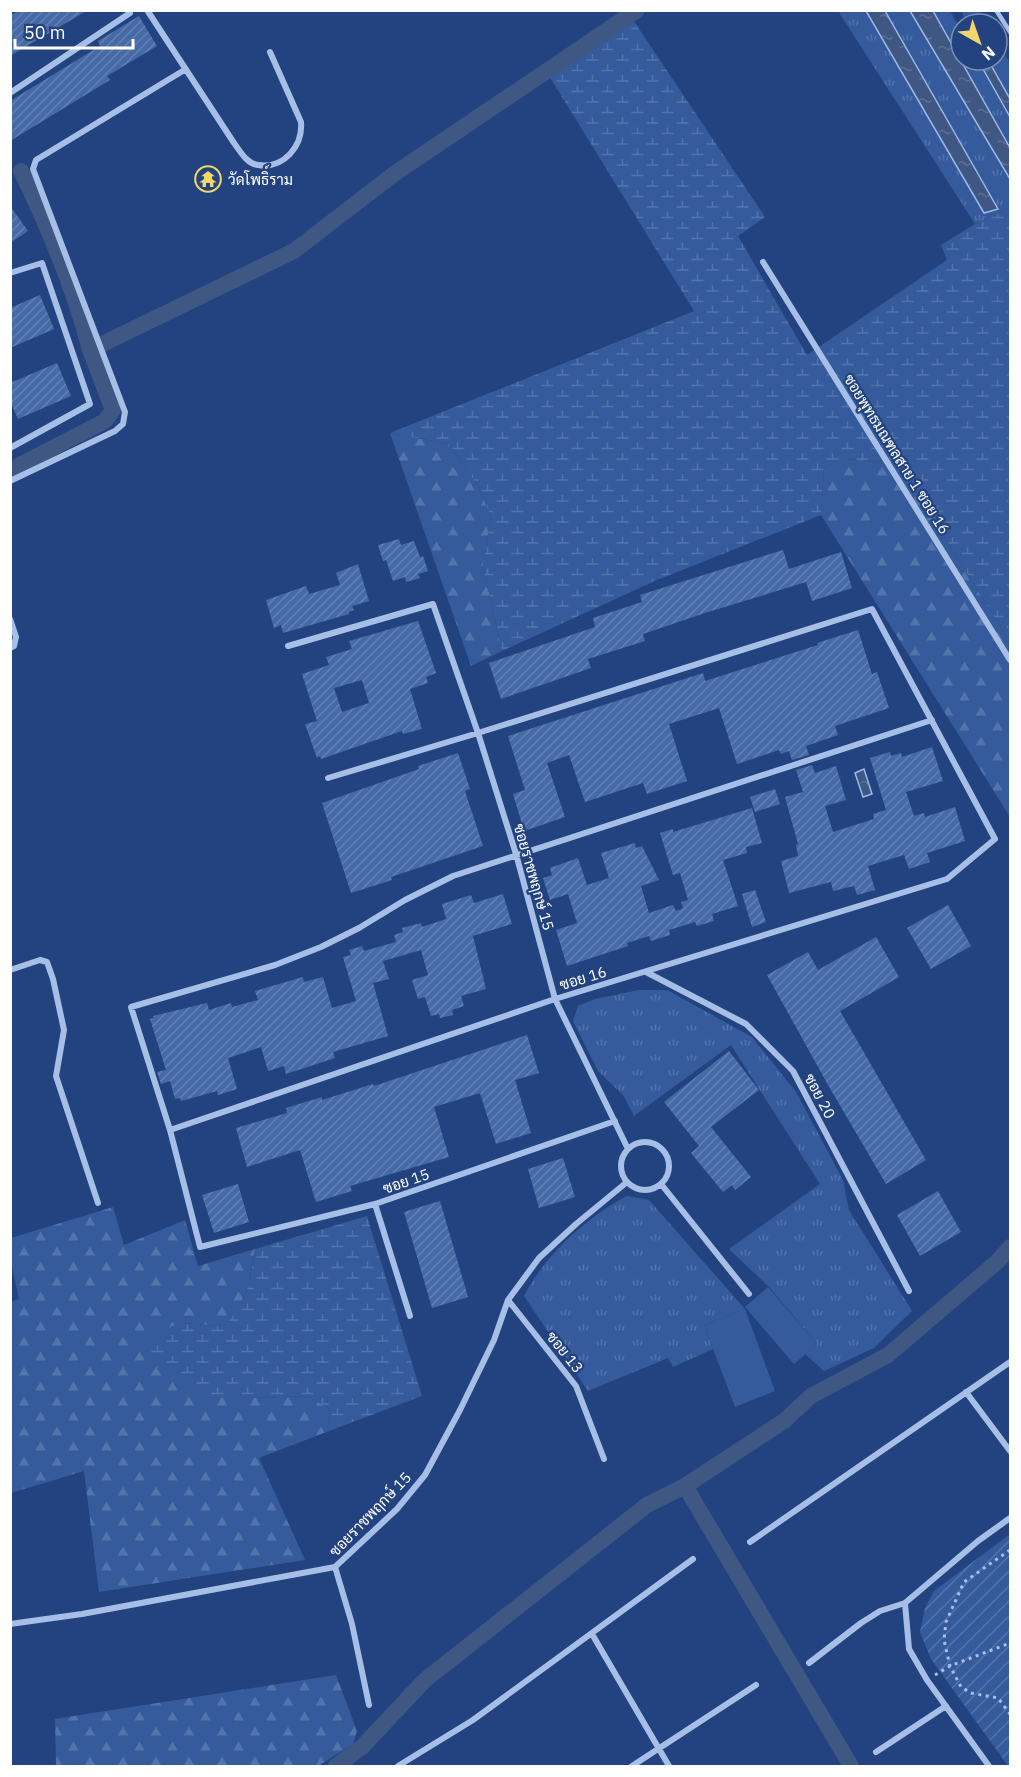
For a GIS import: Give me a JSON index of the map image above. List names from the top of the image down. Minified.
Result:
{"streets":{"street":["ซอยพุทธมณฑลสาย 1 ซอย 16","ซอยราชพฤกษ์ 15","ซอย 16","ซอย 20","ซอย 15","ซอย 13"]},"crossings":[["ซอยราชพฤกษ์ 15","ซอย 16"],["ซอยราชพฤกษ์ 15","ซอย 15"],["ซอยราชพฤกษ์ 15","ซอย 13"],["ซอย 16","ซอย 20"],["ซอย 16","ซอย 15"]],"places":{"temple":["วัดโพธิ์ราม"]},"scale_bar":"50 m","north":"bottom right"}
